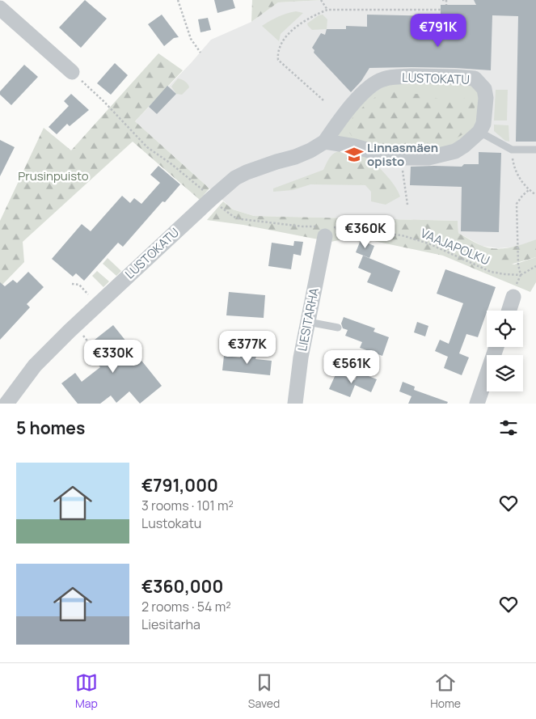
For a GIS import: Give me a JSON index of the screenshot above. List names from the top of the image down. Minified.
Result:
{"streets":{"street":["LUSTOKATU","LIESITARHA"],"path":["VAAJAPOLKU"]},"crossings":[["VAAJAPOLKU","LIESITARHA"]],"parks":["Prusinpuisto"],"places":{"school or university":["Linnasmäen opisto"]},"page":{"price":["€791K","€360K","€377K","€330K","€561K"],"heading":"5 homes","list":[{"name":"€791,000","note":"3 rooms · 101 m² · Lustokatu"},{"name":"€360,000","note":"2 rooms · 54 m² · Liesitarha"}],"tabs":["Map","Saved","Home"]}}
